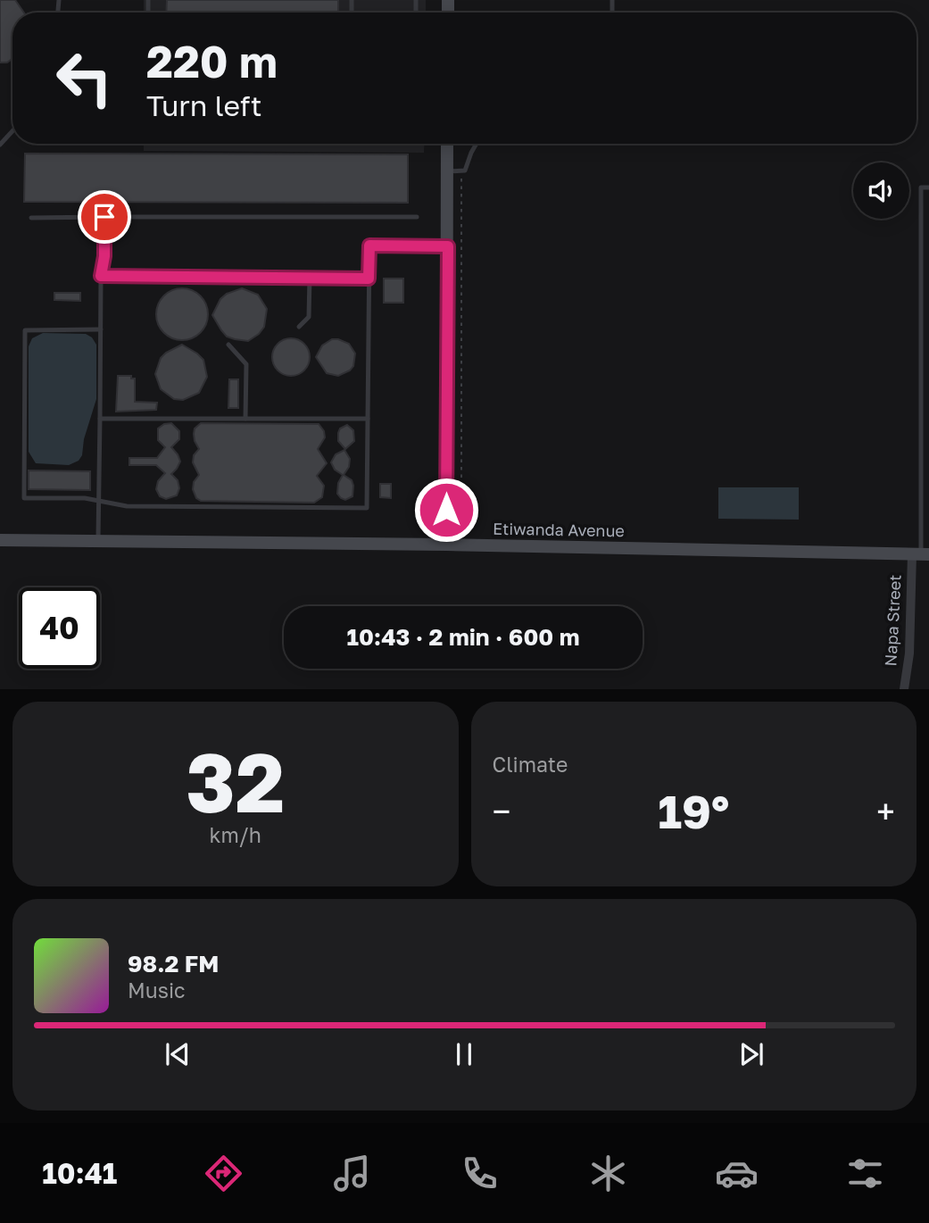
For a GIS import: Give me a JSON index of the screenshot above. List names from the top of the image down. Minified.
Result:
{"streets":{"main road":["Etiwanda Avenue"],"street":["Napa Street"]},"crossings":[["Etiwanda Avenue","Napa Street"]],"page":{"turn":["220 m","Turn left"],"limit":"40","trip":"10:43 · 2 min · 600 m","tile":[["32","km/h"],"Climate"],"heat":["−","19°","+"],"song":["98.2 FM","Music"],"tabs":"10:41"}}
